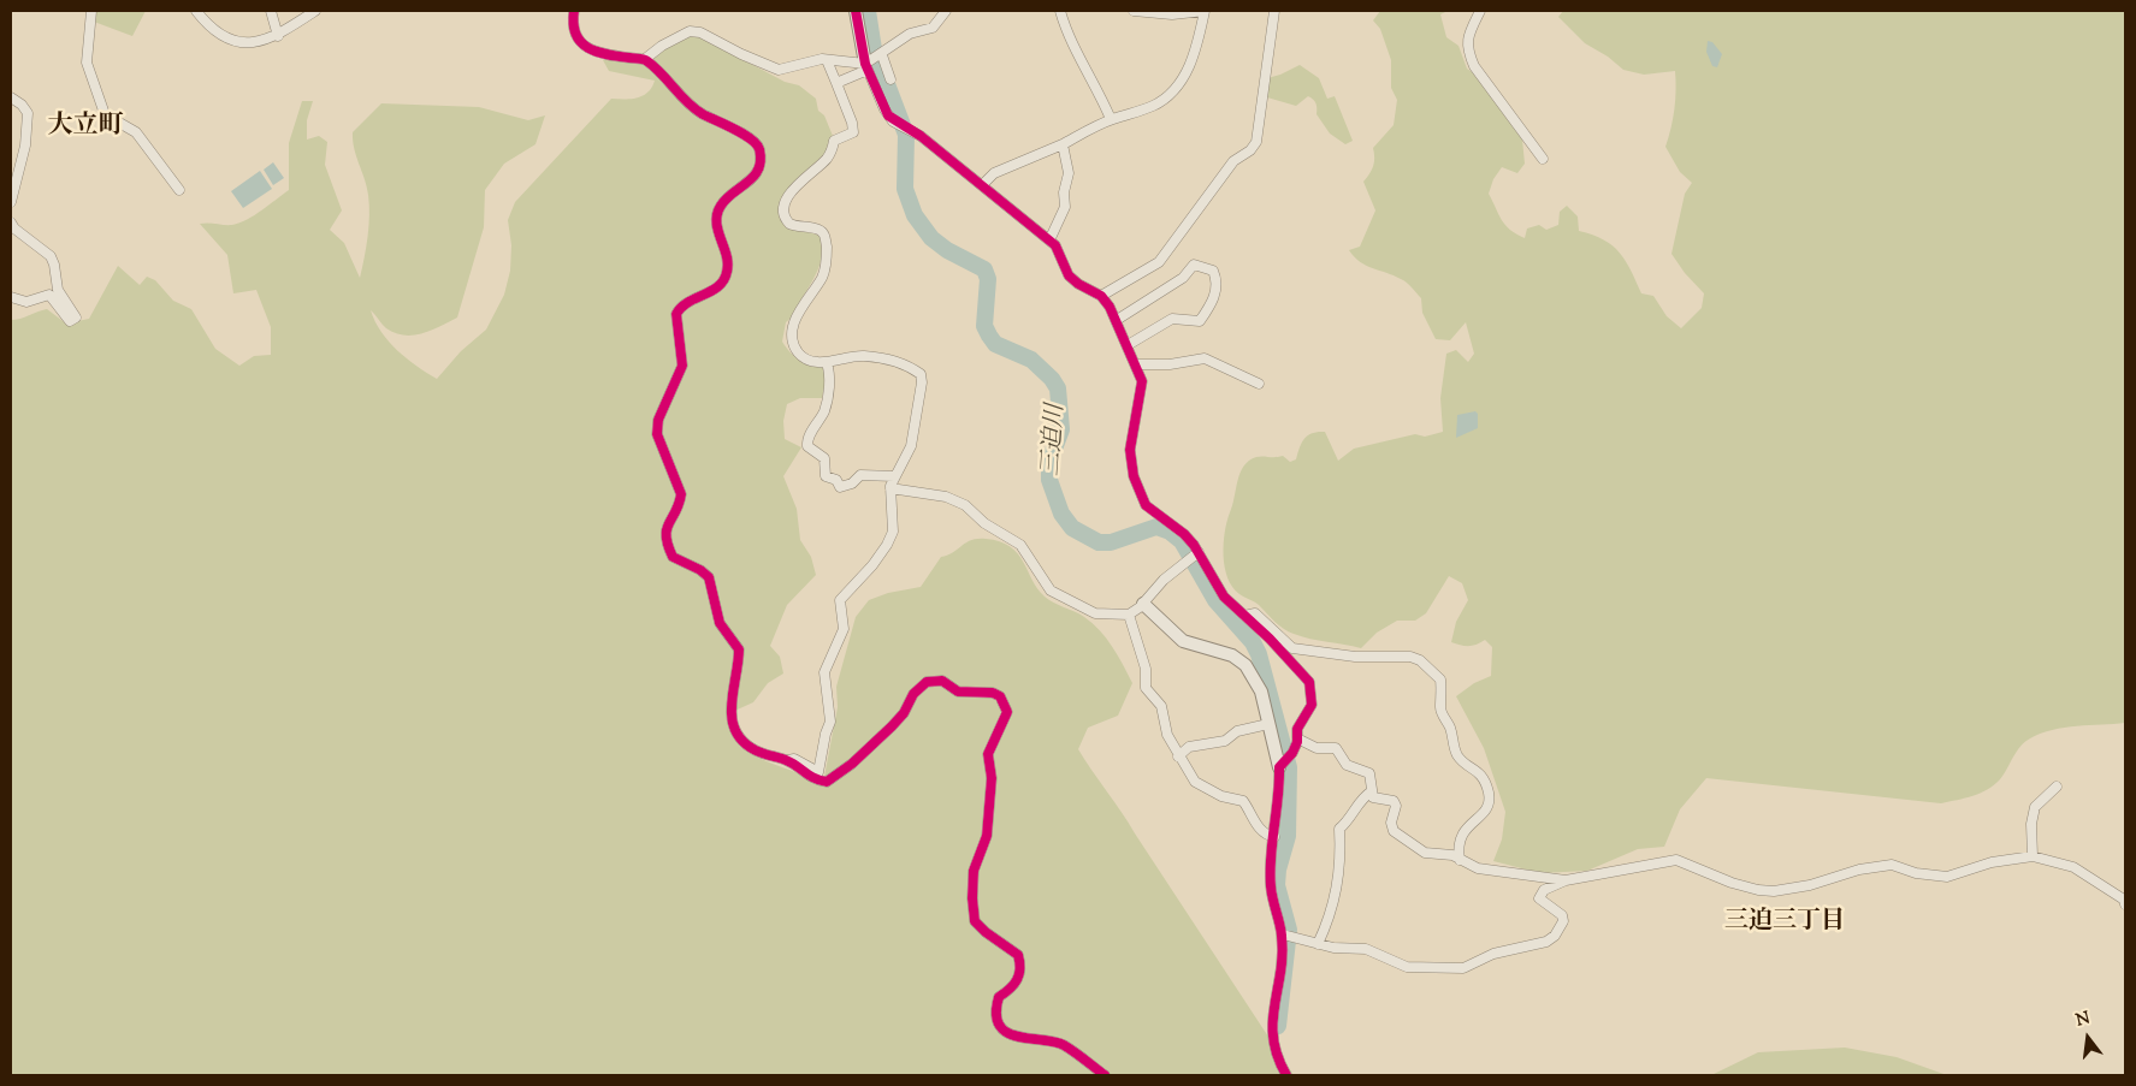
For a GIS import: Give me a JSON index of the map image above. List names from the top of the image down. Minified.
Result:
{"districts":["大立町","三迫三丁目"],"water":["三迫川"],"north":"top"}
